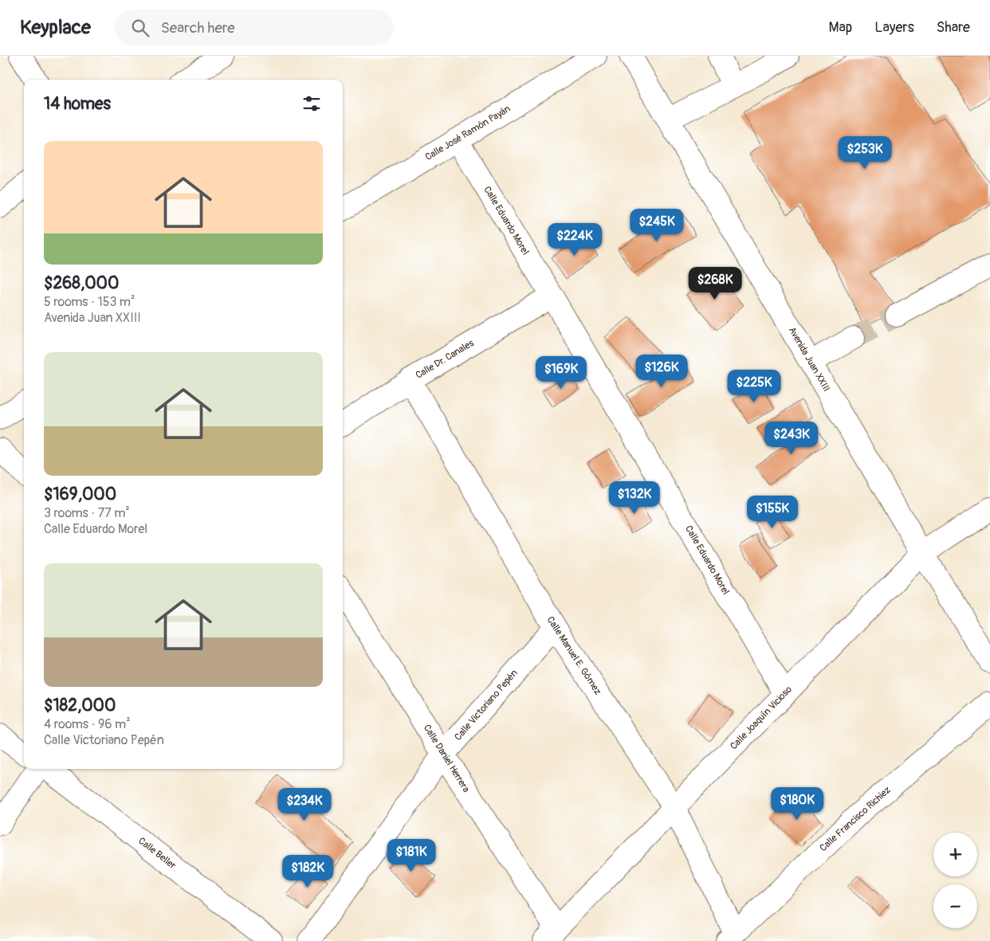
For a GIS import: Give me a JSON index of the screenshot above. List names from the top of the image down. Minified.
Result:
{"streets":{"street":["Calle José Ramón Payán","Calle Eduardo Morel","Calle Dr. Canales","Avenida Juan XXIII","Calle Manuel E. Gómez","Calle Victoriano Pepén","Calle Joaquín Vicioso","Calle Daniel Herrera","Calle Francisco Richiez","Calle Beller"]},"crossings":[["Calle José Ramón Payán","Calle Eduardo Morel"],["Calle Eduardo Morel","Calle Dr. Canales"],["Calle Eduardo Morel","Calle Joaquín Vicioso"],["Calle Dr. Canales","Calle Manuel E. Gómez"],["Avenida Juan XXIII","Calle Joaquín Vicioso"],["Calle Manuel E. Gómez","Calle Victoriano Pepén"],["Calle Manuel E. Gómez","Calle Joaquín Vicioso"],["Calle Manuel E. Gómez","Calle Francisco Richiez"],["Calle Victoriano Pepén","Calle Daniel Herrera"],["Calle Joaquín Vicioso","Calle Daniel Herrera"]],"page":{"header":"Keyplace","search":"Search here","nav":["Map","Layers","Share"],"heading":"14 homes","list":[{"name":"$268,000","note":"5 rooms · 153 m² · Avenida Juan XXIII"},{"name":"$169,000","note":"3 rooms · 77 m² · Calle Eduardo Morel"},{"name":"$182,000","note":"4 rooms · 96 m² · Calle Victoriano Pepén"}],"price":["$253K","$245K","$224K","$268K","$126K","$169K","$225K","$243K","$132K","$155K","$180K","$234K","$181K","$182K"],"map_buttons":["+","−"]}}
